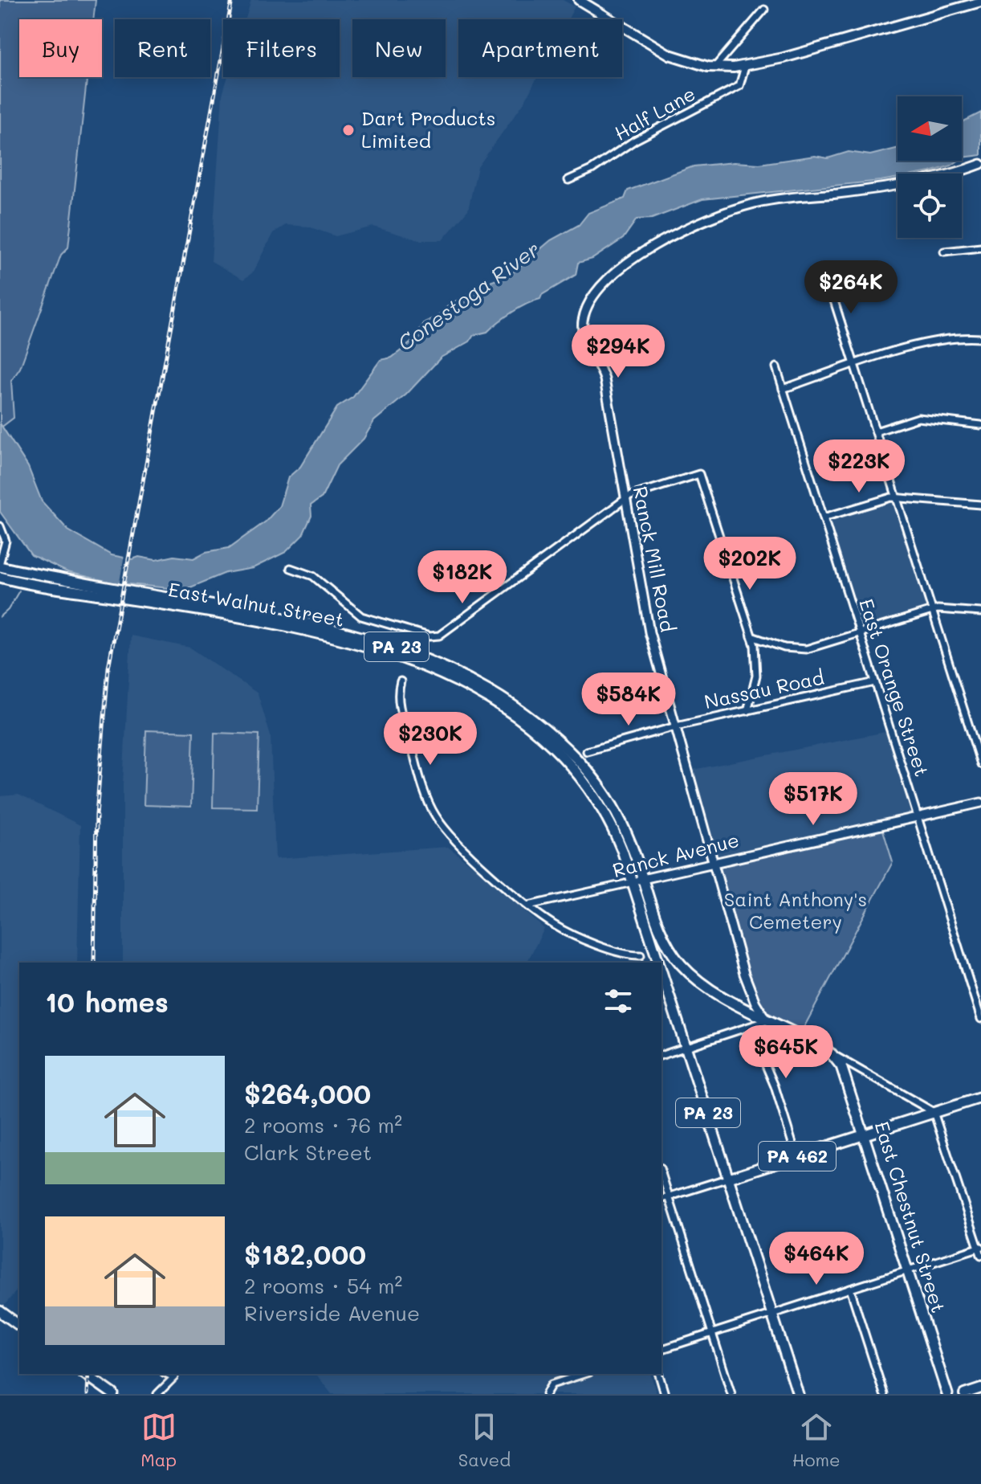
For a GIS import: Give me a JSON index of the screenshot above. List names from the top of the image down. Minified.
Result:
{"streets":{"main road":["East Walnut Street","PA 23","PA 462","East Chestnut Street"],"street":["Half Lane","Ranck Mill Road","East Orange Street","Nassau Road","Ranck Avenue"]},"crossings":[["Ranck Mill Road","East Walnut Street"],["Ranck Mill Road","PA 23"],["Ranck Mill Road","Nassau Road"],["Ranck Mill Road","Ranck Avenue"],["East Walnut Street","PA 23"],["East Walnut Street","Ranck Avenue"],["East Walnut Street","PA 462"],["PA 23","East Chestnut Street"],["East Orange Street","Nassau Road"],["East Orange Street","Ranck Avenue"],["PA 462","East Chestnut Street"]],"water":["Conestoga River"],"parks":["Saint Anthony's Cemetery"],"places":["Dart Products Limited"],"north":"left","page":{"chip":["Buy","Rent","Filters","New","Apartment"],"price":["$264K","$294K","$223K","$202K","$182K","$584K","$230K","$517K","$645K","$464K"],"heading":"10 homes","list":[{"name":"$264,000","note":"2 rooms · 76 m² · Clark Street"},{"name":"$182,000","note":"2 rooms · 54 m² · Riverside Avenue"}],"tabs":["Map","Saved","Home"]}}
